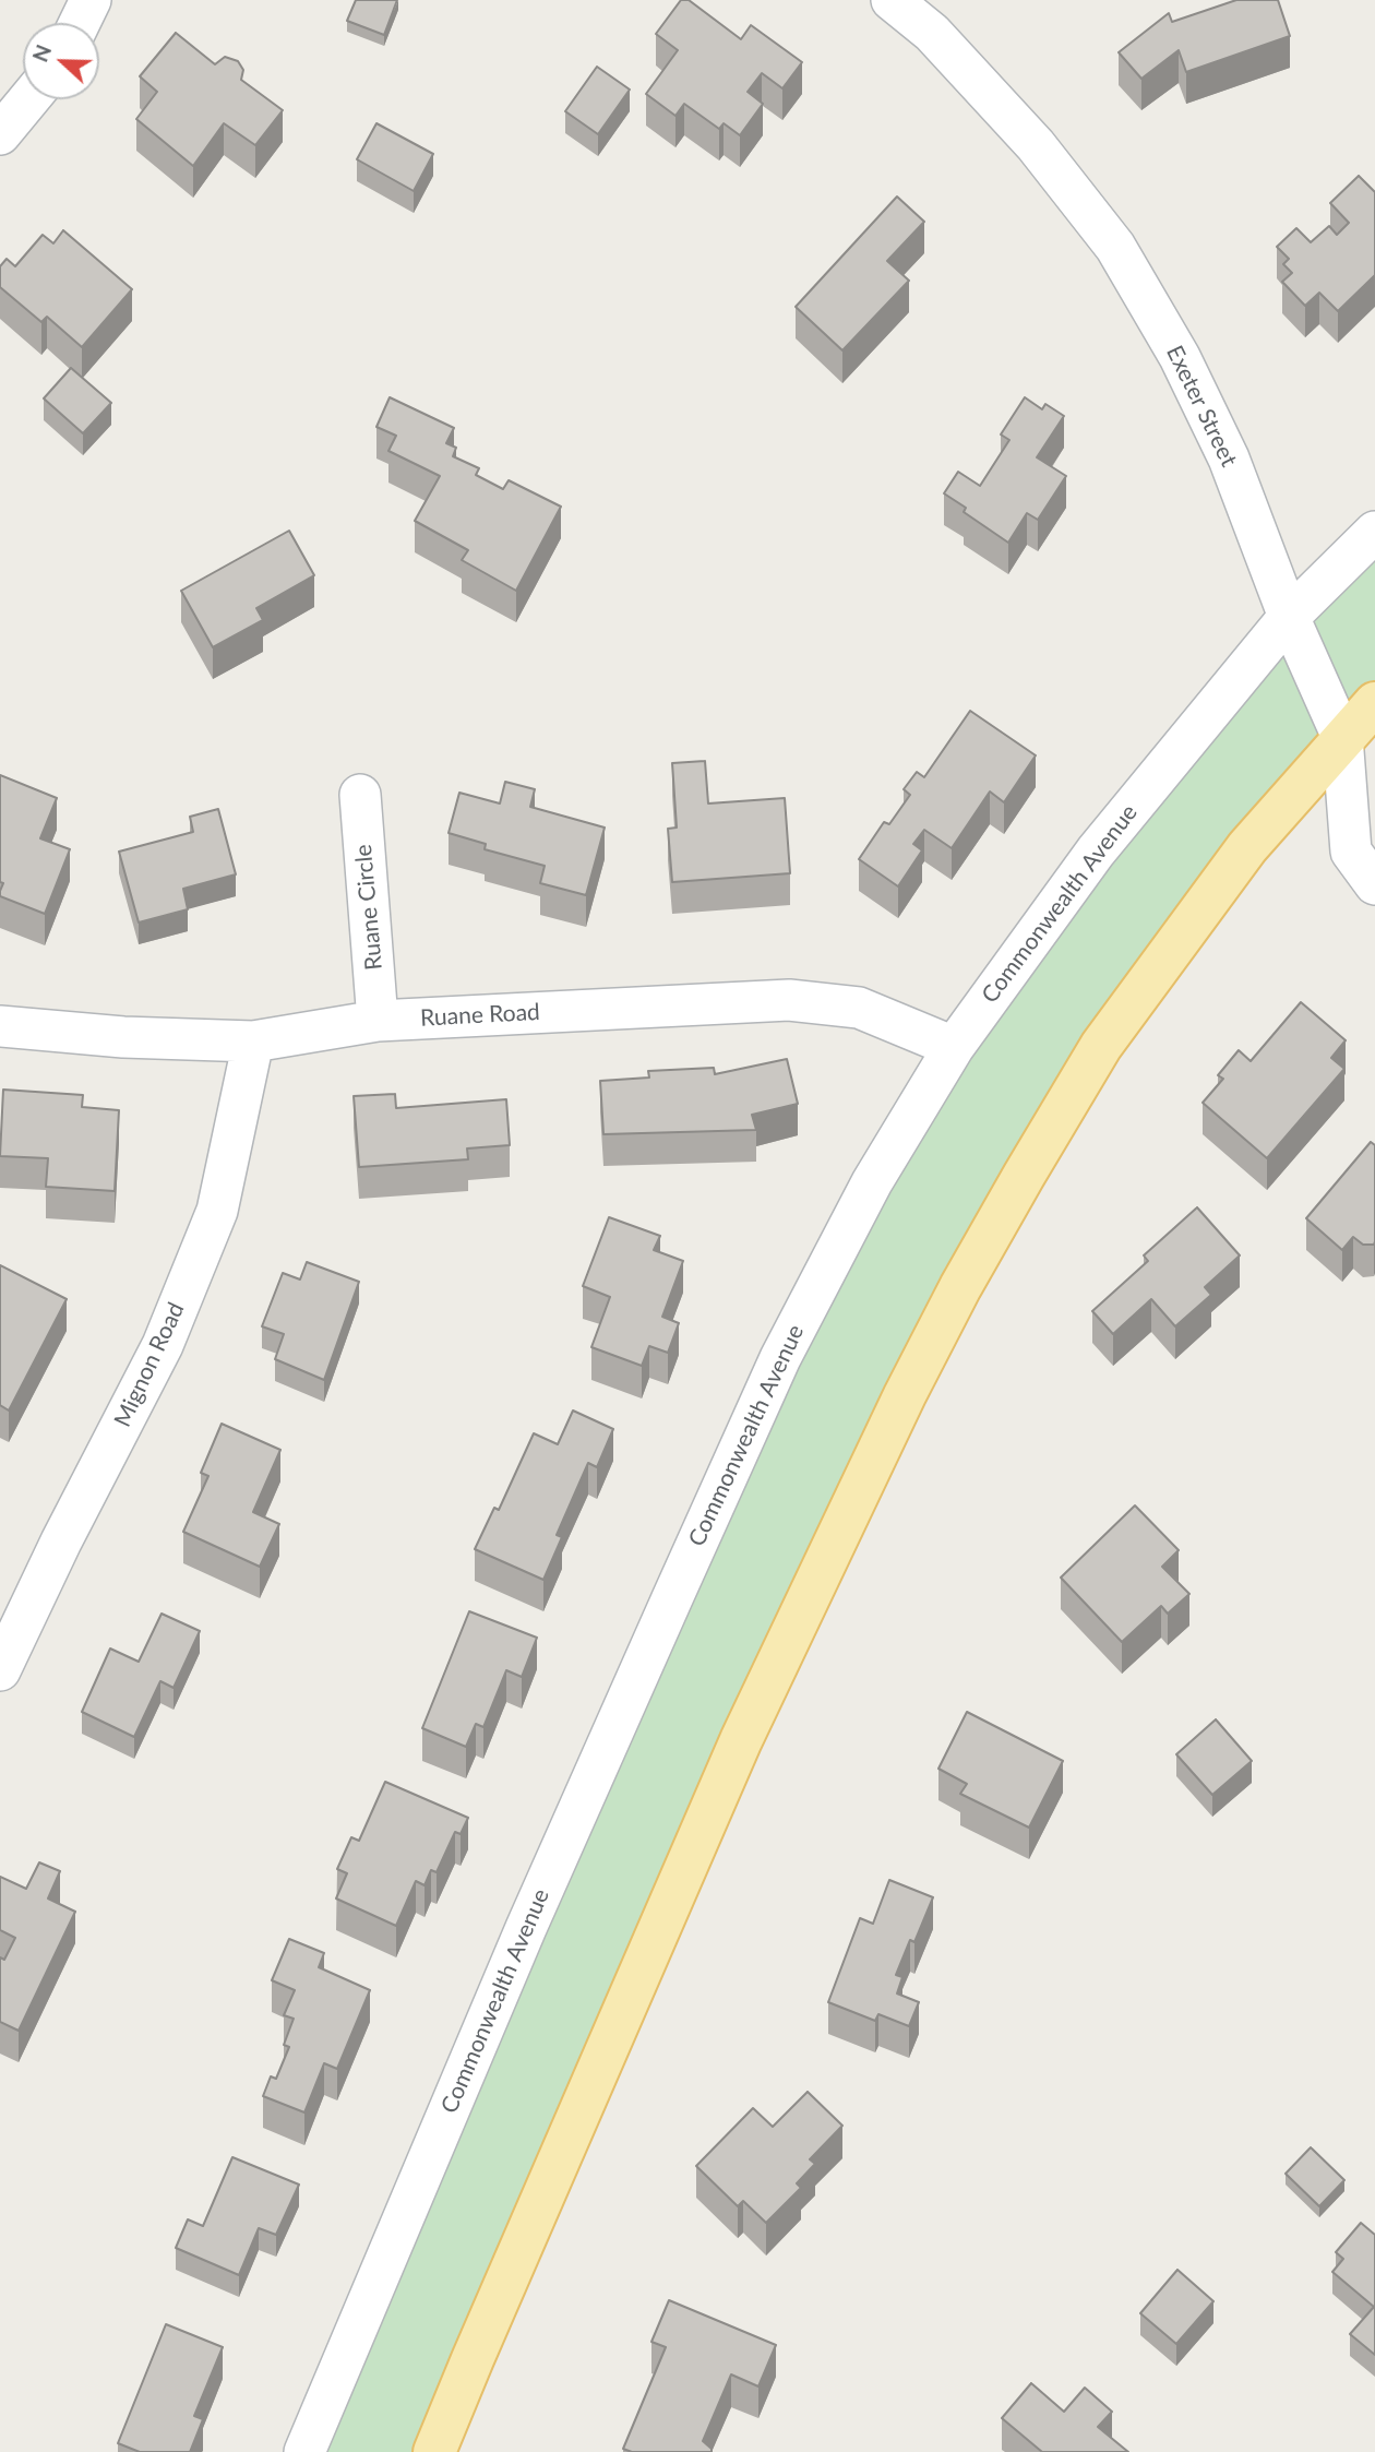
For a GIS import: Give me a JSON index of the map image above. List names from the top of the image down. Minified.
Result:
{"streets":{"street":["Exeter Street","Commonwealth Avenue","Ruane Circle","Ruane Road","Mignon Road"]},"crossings":[["Exeter Street","Commonwealth Avenue"],["Commonwealth Avenue","Ruane Road"],["Ruane Circle","Ruane Road"],["Ruane Road","Mignon Road"]],"north":"left"}
